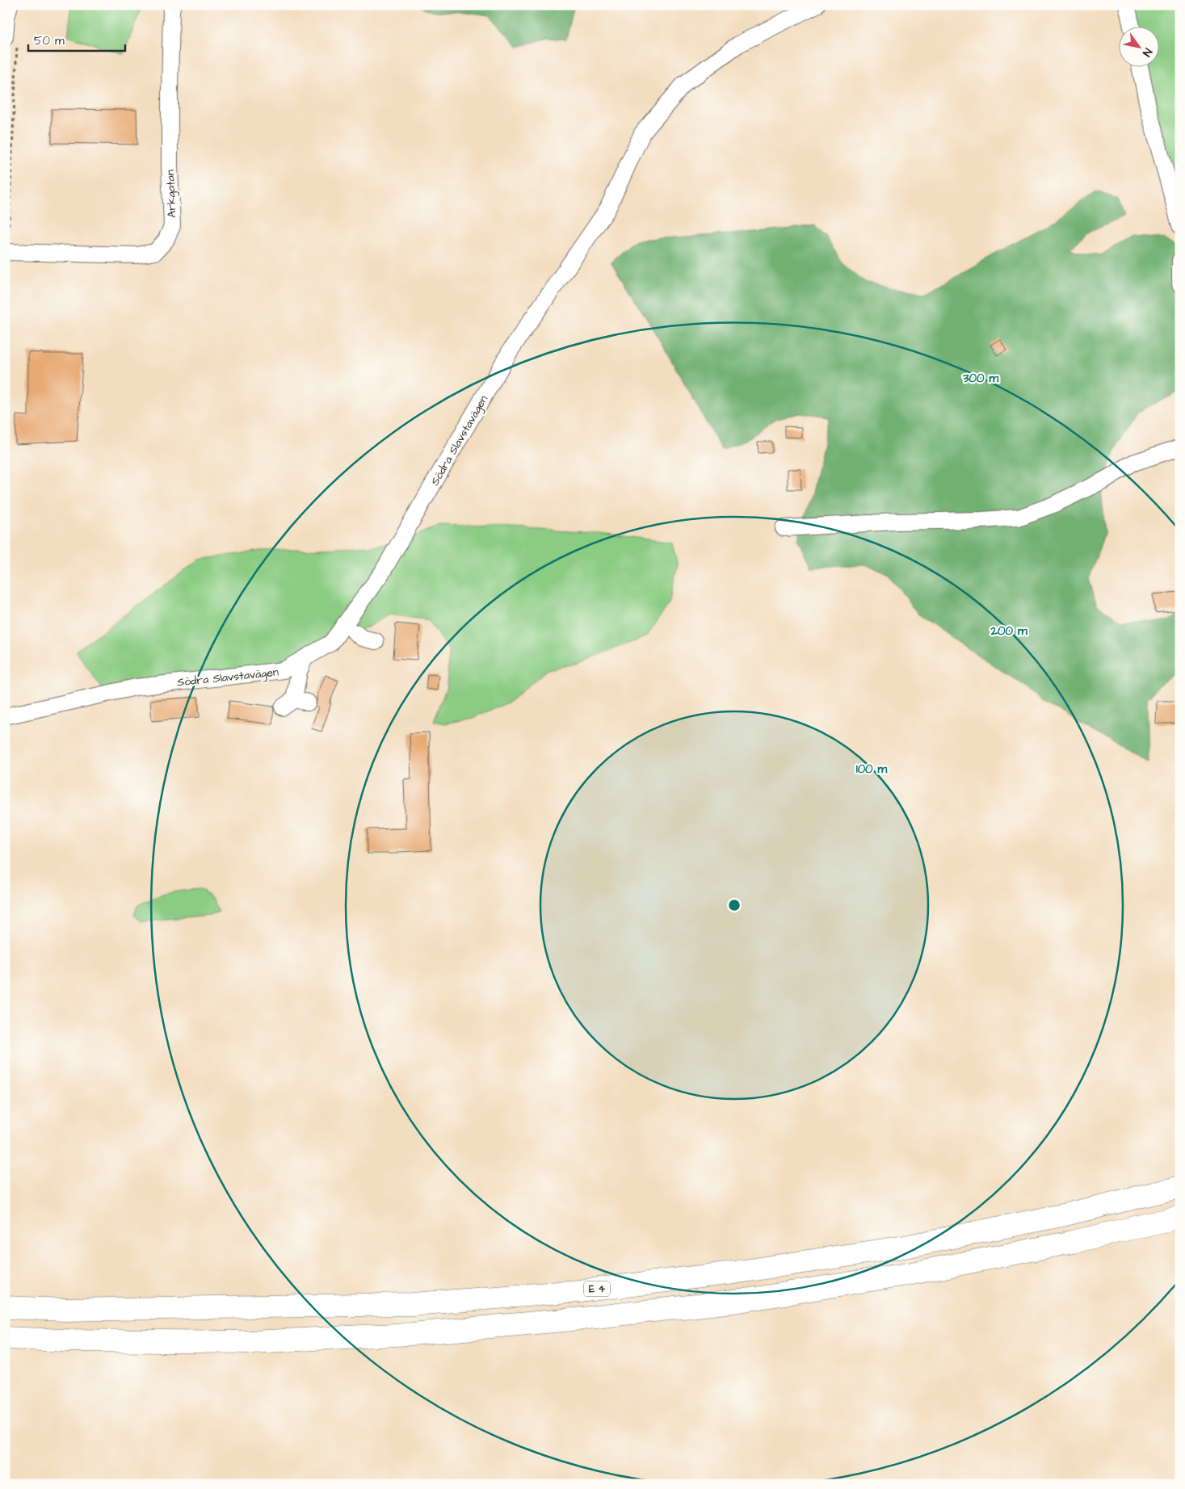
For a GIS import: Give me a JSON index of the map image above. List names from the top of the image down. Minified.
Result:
{"streets":{"highway":["E 4"],"street":["Arkgatan","Södra Slavstavägen"]},"scale_bar":"50 m","north":"bottom right","rings":["300 m","200 m","100 m"]}
